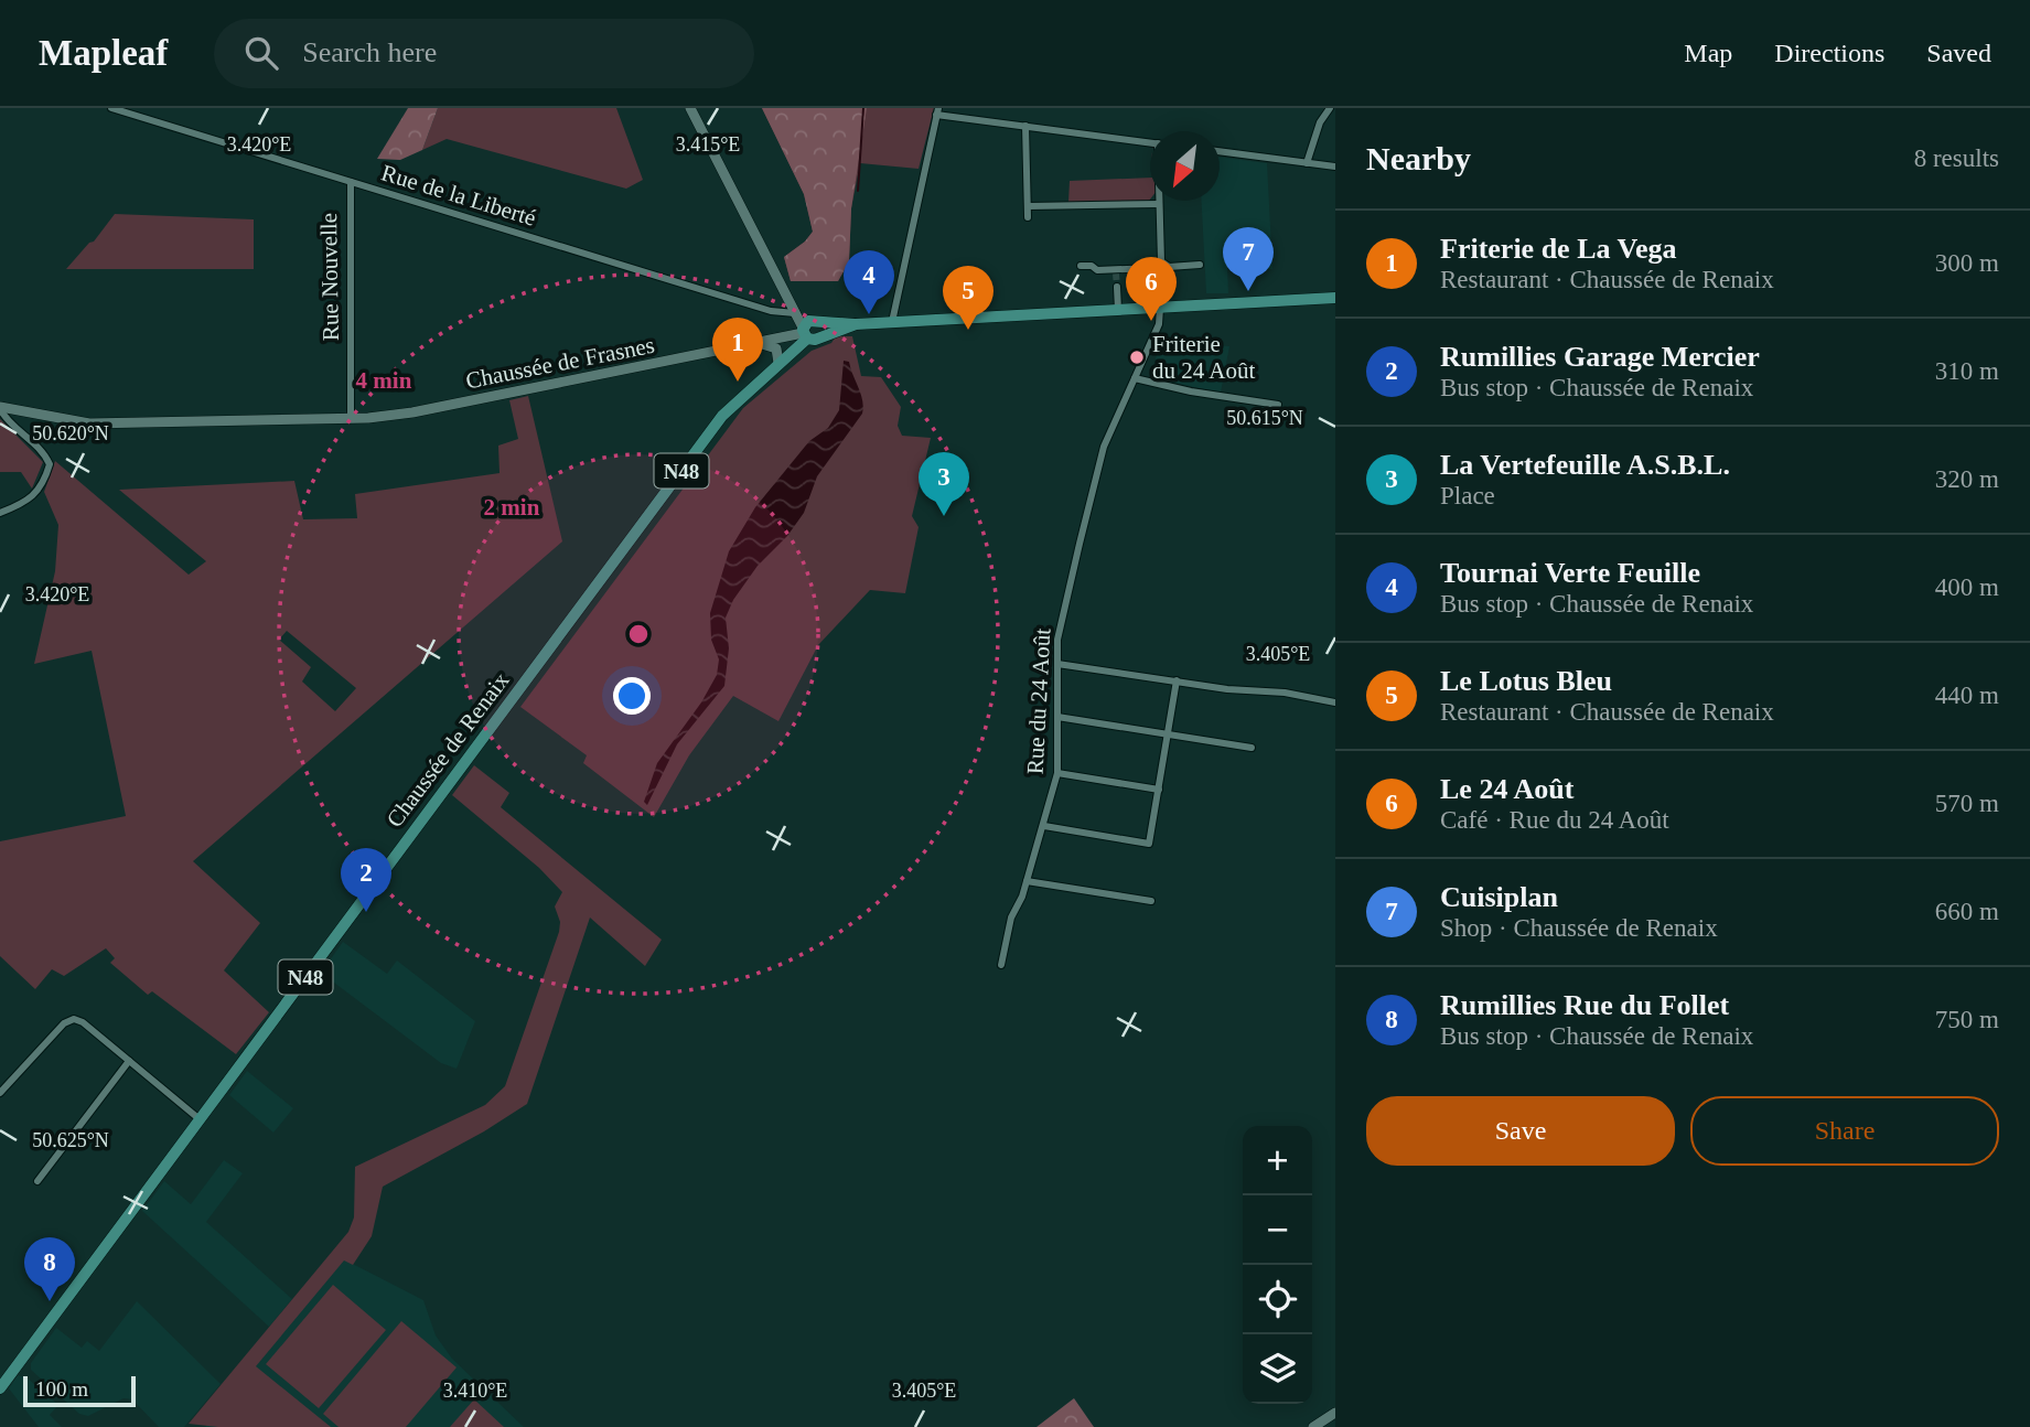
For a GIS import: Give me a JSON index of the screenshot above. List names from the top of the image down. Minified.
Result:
{"streets":{"main road":["Chaussée de Frasnes","N48","Chaussée de Renaix"],"street":["Rue de la Liberté","Rue Nouvelle","Rue du 24 Août"]},"crossings":[["Rue de la Liberté","Rue Nouvelle"],["Rue Nouvelle","Chaussée de Frasnes"],["Chaussée de Frasnes","N48"],["Chaussée de Frasnes","Chaussée de Renaix"],["N48","Rue du 24 Août"],["N48","Chaussée de Renaix"]],"places":["Friterie du 24 Août"],"scale_bar":"100 m","north":"bottom left","page":{"header":"Mapleaf","search":"Search here","nav":["Map","Directions","Saved"],"heading":["Nearby","8 results"],"list":[{"mark":"1","name":"Friterie de La Vega","note":"Restaurant · Chaussée de Renaix","value":"300 m"},{"mark":"2","name":"Rumillies Garage Mercier","note":"Bus stop · Chaussée de Renaix","value":"310 m"},{"mark":"3","name":"La Vertefeuille A.S.B.L.","note":"Place","value":"320 m"},{"mark":"4","name":"Tournai Verte Feuille","note":"Bus stop · Chaussée de Renaix","value":"400 m"},{"mark":"5","name":"Le Lotus Bleu","note":"Restaurant · Chaussée de Renaix","value":"440 m"},{"mark":"6","name":"Le 24 Août","note":"Café · Rue du 24 Août","value":"570 m"},{"mark":"7","name":"Cuisiplan","note":"Shop · Chaussée de Renaix","value":"660 m"},{"mark":"8","name":"Rumillies Rue du Follet","note":"Bus stop · Chaussée de Renaix","value":"750 m"}],"pins":["7","4","6","5","1","3","2","8"],"buttons":["Save","Share"],"map_buttons":["+","−"],"scale":"100 m"},"coordinates":["3.420°E","3.415°E","50.615°N","50.620°N","3.405°E","50.625°N","3.410°E"],"rings":["4 min","2 min"]}
